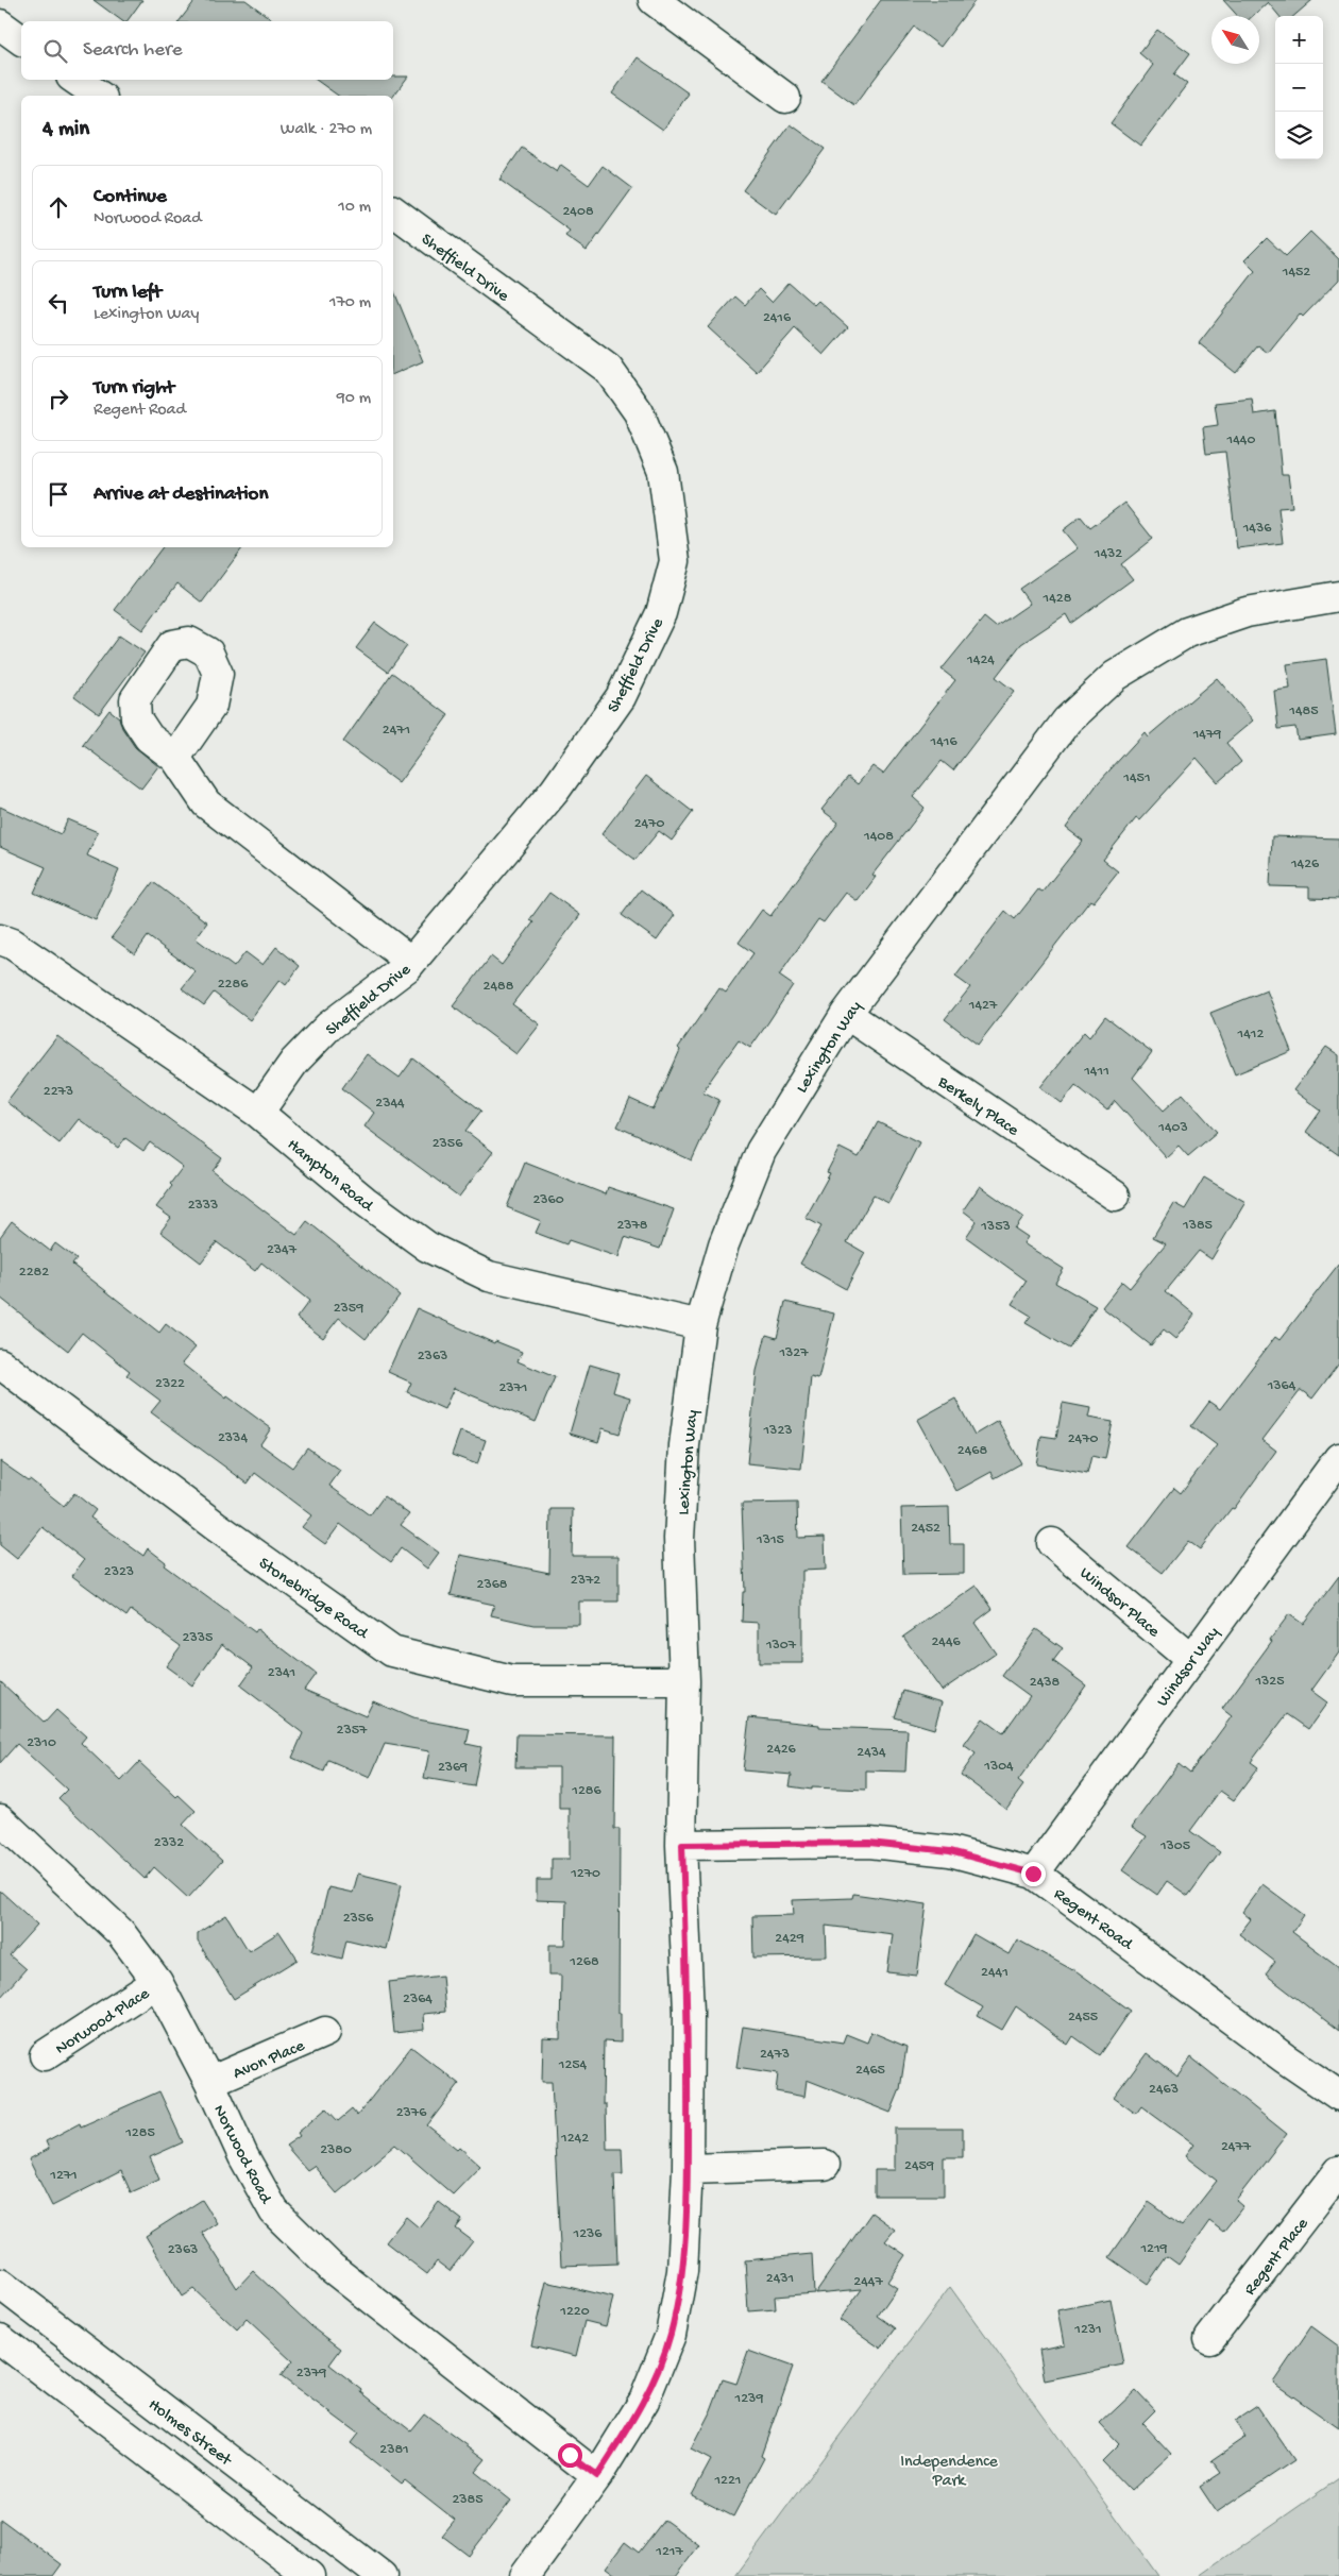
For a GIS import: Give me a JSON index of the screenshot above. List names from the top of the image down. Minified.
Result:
{"streets":{"street":["Sheffield Drive","Lexington Way","Berkely Place","Hampton Road","Stonebridge Road","Windsor Place","Windsor Way","Regent Road","Norwood Place","Avon Place","Norwood Road","Regent Place","Holmes Street"]},"crossings":[["Sheffield Drive","Hampton Road"],["Lexington Way","Berkely Place"],["Lexington Way","Hampton Road"],["Lexington Way","Stonebridge Road"],["Lexington Way","Regent Road"],["Lexington Way","Norwood Road"],["Windsor Place","Windsor Way"],["Windsor Way","Regent Road"],["Norwood Place","Norwood Road"],["Avon Place","Norwood Road"]],"parks":["Independence Park"],"house_numbers":["2408","1452","2416","1440","1436","1432","1428","1424","1485","2471","1479","1416","1451","2470","1408","1426","2286","2488","1427","1412","1411","2273","2344","1403","2356","2360","2333","2378","1385","1353","2347","2282","2359","1327","2363","2322","1364","2371","1323","2334","2470","2468","2452","1315","2323","2372","2368","2335","2446","1307","2341","1325","2438","2357","2310","2426","2434","1304","2369","1286","2332","1305","1270","2356","2429","1268","2441","2364","2455","2473","1254","2465","2463","2376","1285","1242","2477","2380","2459","1271","1236","1219","2363","2431","2447","1220","1231","2379","1239","2381","1221","2385","1217"],"north":"top left","page":{"map_buttons":["+","−"],"search":"Search here","heading":["4 min","Walk · 270 m"],"list":[["Continue","Norwood Road","10 m"],["Turn left","Lexington Way","170 m"],["Turn right","Regent Road","90 m"],"Arrive at destination"]}}
